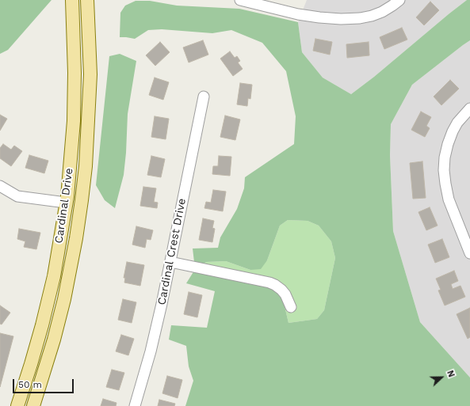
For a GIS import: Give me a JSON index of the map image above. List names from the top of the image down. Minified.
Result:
{"streets":{"main road":["Cardinal Drive"],"street":["Cardinal Crest Drive"]},"scale_bar":"50 m","north":"right"}
